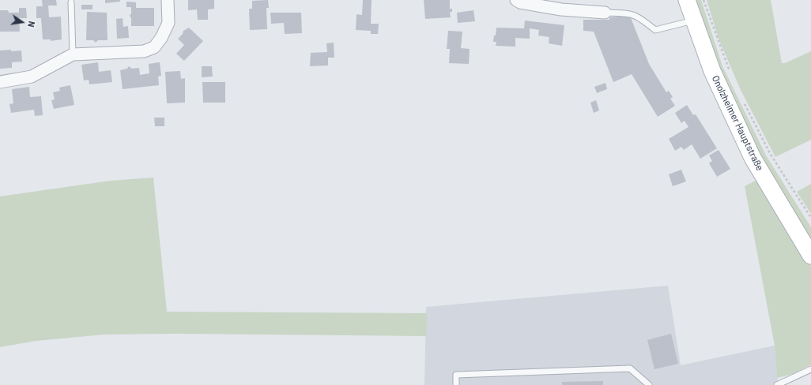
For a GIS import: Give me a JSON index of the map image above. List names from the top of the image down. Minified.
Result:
{"streets":{"main road":["Onolzheimer Hauptstraße"]},"north":"right"}
